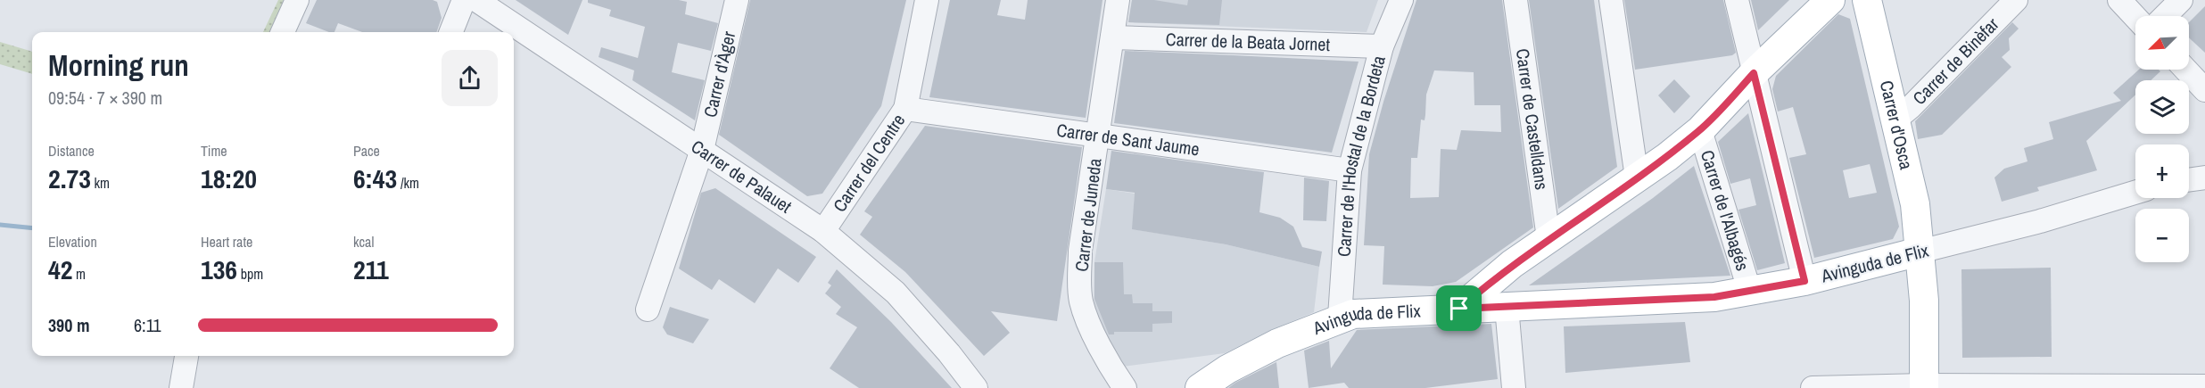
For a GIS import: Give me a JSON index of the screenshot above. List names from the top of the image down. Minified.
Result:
{"streets":{"main road":["Carrer d'Osca","Avinguda de Flix"],"street":["Carrer de la Beata Jornet","Carrer de Binèfar","Carrer d'Àger","Carrer de Castelldans","Carrer de Sant Jaume","Carrer de l'Hostal de la Bordeta","Carrer del Centre","Carrer de Palauet","Carrer de l'Albagés","Carrer de Juneda"]},"crossings":[["Carrer de la Beata Jornet","Carrer de l'Hostal de la Bordeta"],["Carrer de la Beata Jornet","Carrer de Juneda"],["Carrer de Binèfar","Carrer d'Osca"],["Carrer d'Àger","Carrer de Palauet"],["Carrer d'Osca","Avinguda de Flix"],["Carrer de Sant Jaume","Carrer de l'Hostal de la Bordeta"],["Carrer de Sant Jaume","Carrer del Centre"],["Carrer de Sant Jaume","Carrer de Juneda"],["Carrer de l'Hostal de la Bordeta","Avinguda de Flix"],["Carrer del Centre","Carrer de Palauet"],["Carrer de l'Albagés","Avinguda de Flix"]],"north":"bottom left","page":{"map_buttons":["+","−"],"heading":["Morning run","09:54 · 7 × 390 m"],"stats":[["Distance","2.73 km"],["Time","18:20"],["Pace","6:43 /km"],["Elevation","42 m"],["Heart rate","136 bpm"],["kcal","211"]],"list":[{"name":"390 m","note":"6:11"}]}}
